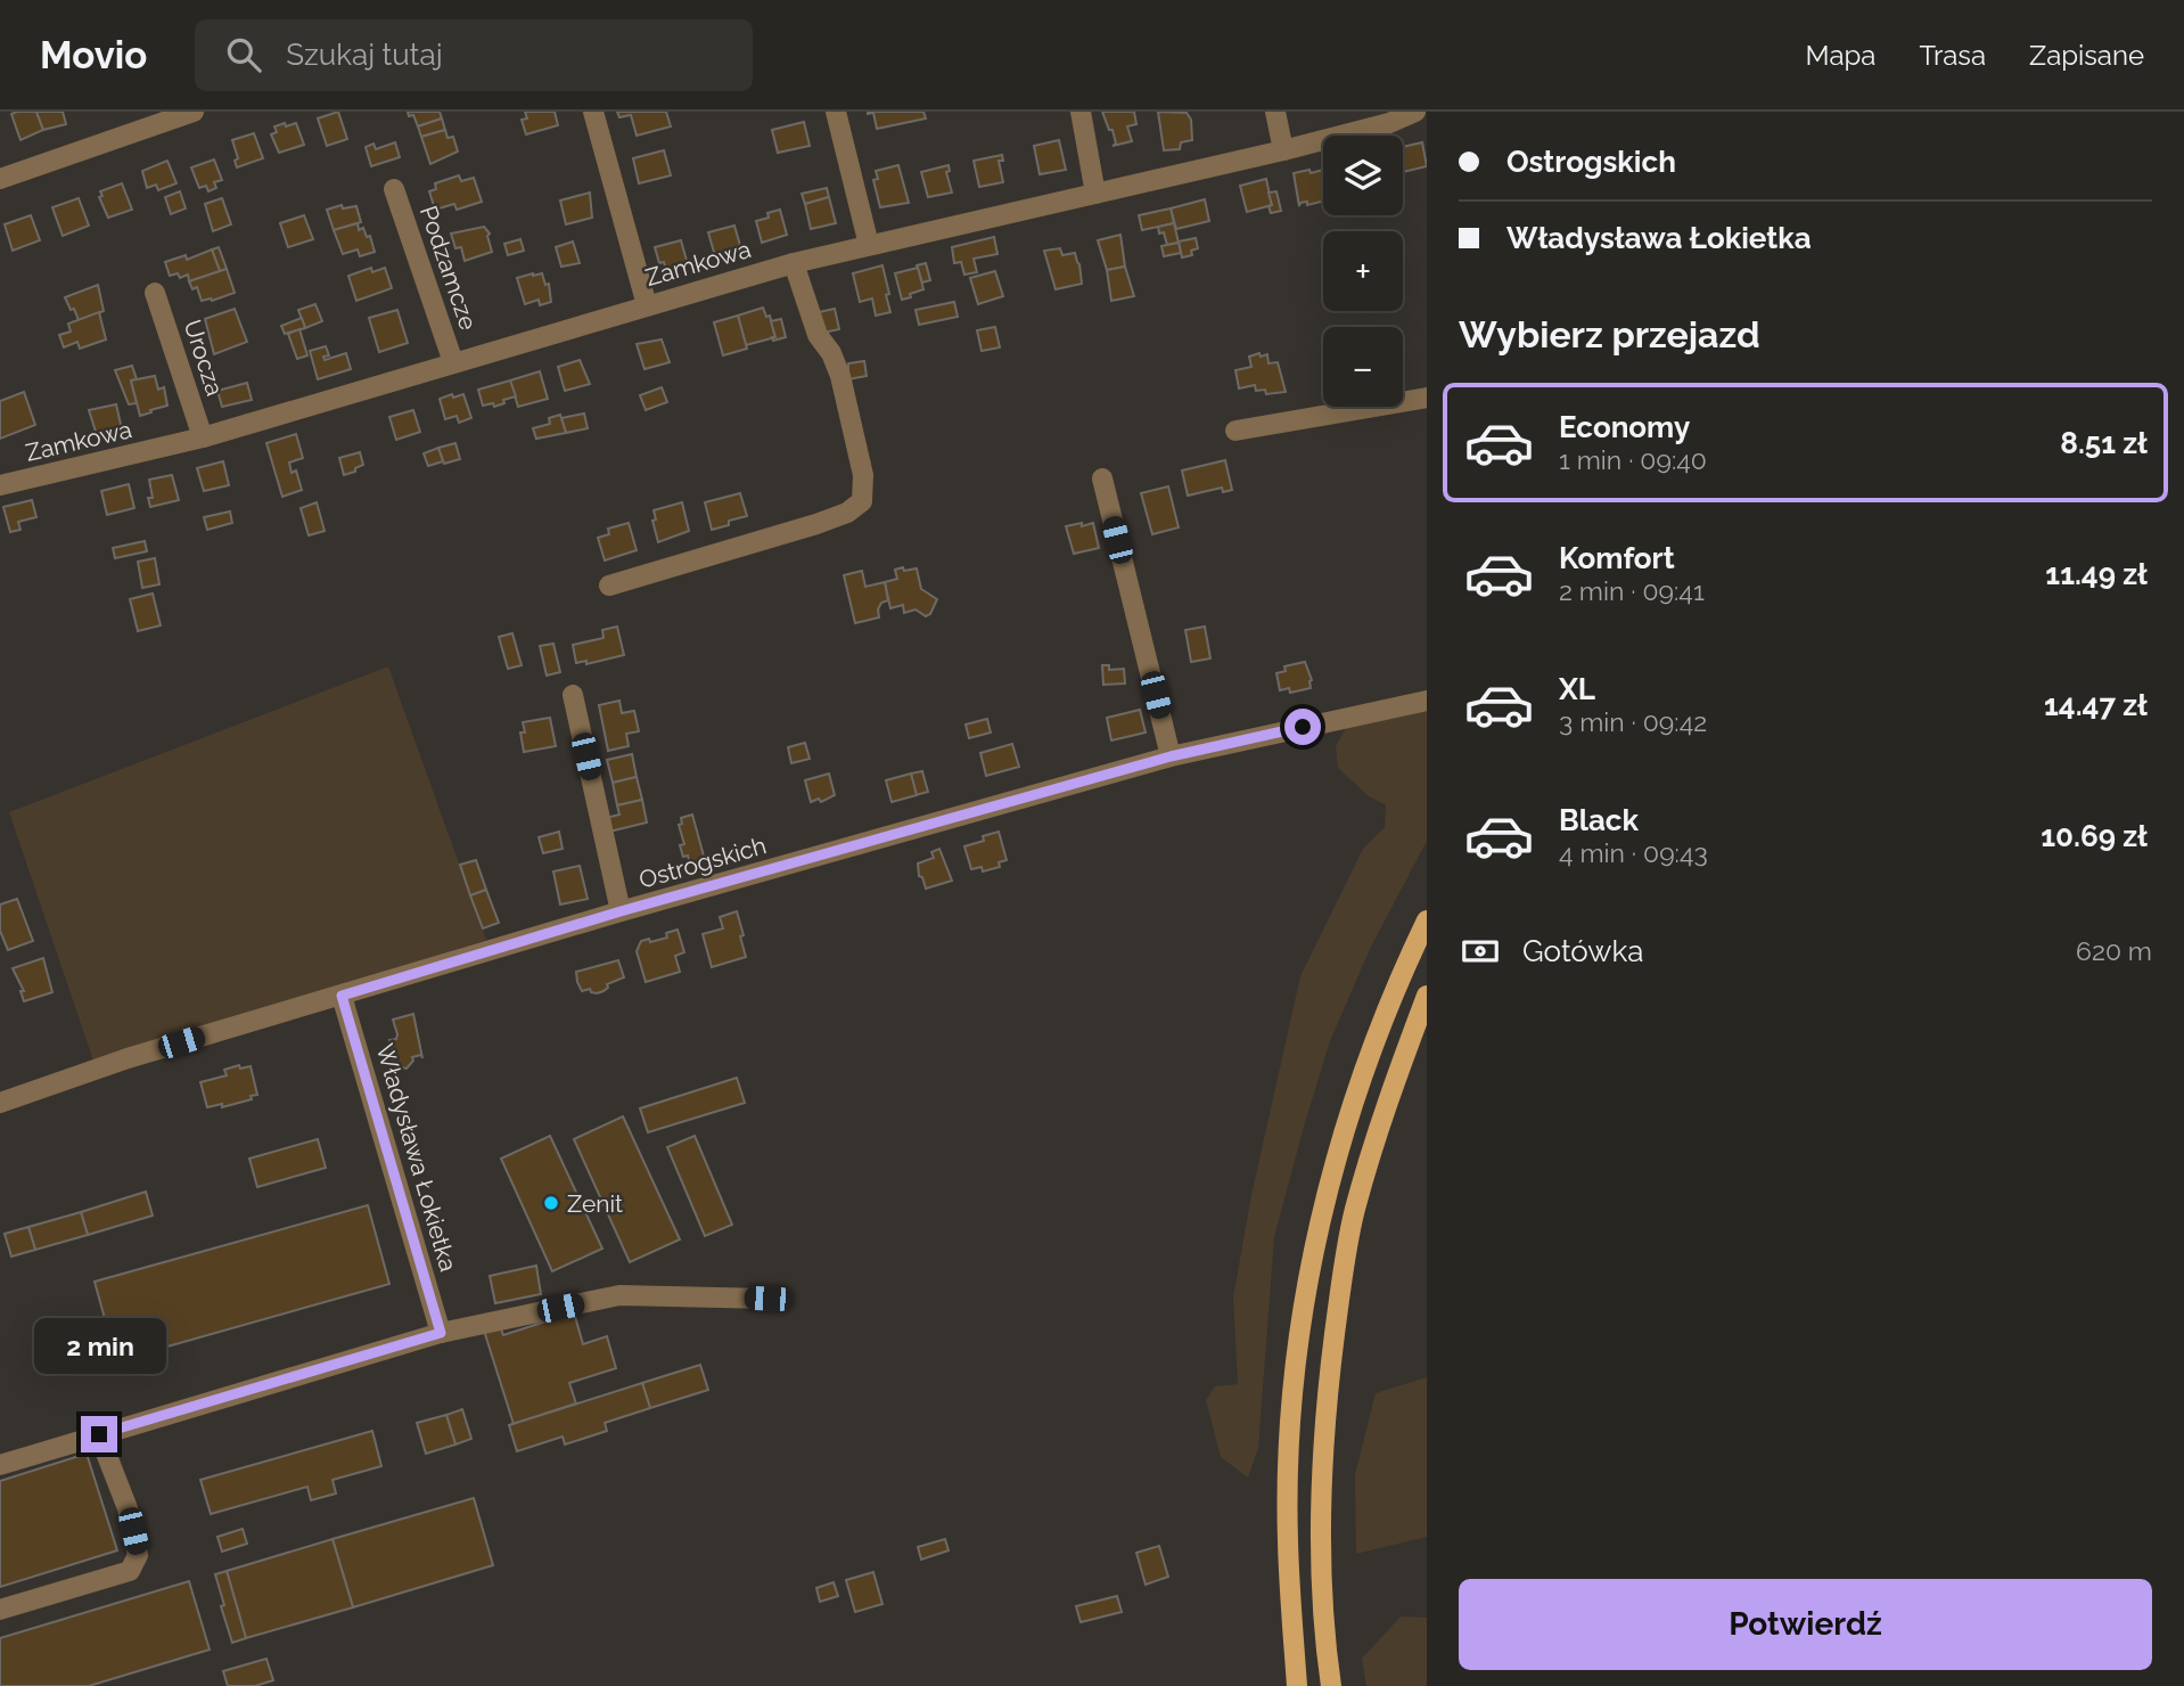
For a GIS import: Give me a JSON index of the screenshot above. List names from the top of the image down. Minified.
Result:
{"streets":{"street":["Zamkowa","Podzamcze","Urocza","Ostrogskich","Władysława Łokietka"]},"crossings":[["Zamkowa","Podzamcze"],["Zamkowa","Urocza"],["Ostrogskich","Władysława Łokietka"]],"places":["Zenit"],"page":{"header":"Movio","search":"Szukaj tutaj","nav":["Mapa","Trasa","Zapisane"],"banner":["Ostrogskich","Władysława Łokietka"],"map_buttons":["+","−"],"heading":"Wybierz przejazd","list":[{"name":"Economy","note":"1 min · 09:40","value":"8.51 zł"},{"name":"Komfort","note":"2 min · 09:41","value":"11.49 zł"},{"name":"XL","note":"3 min · 09:42","value":"14.47 zł"},{"name":"Black","note":"4 min · 09:43","value":"10.69 zł"}],"pay":["Gotówka","620 m"],"bubble":"2 min","buttons":"Potwierdź"}}
